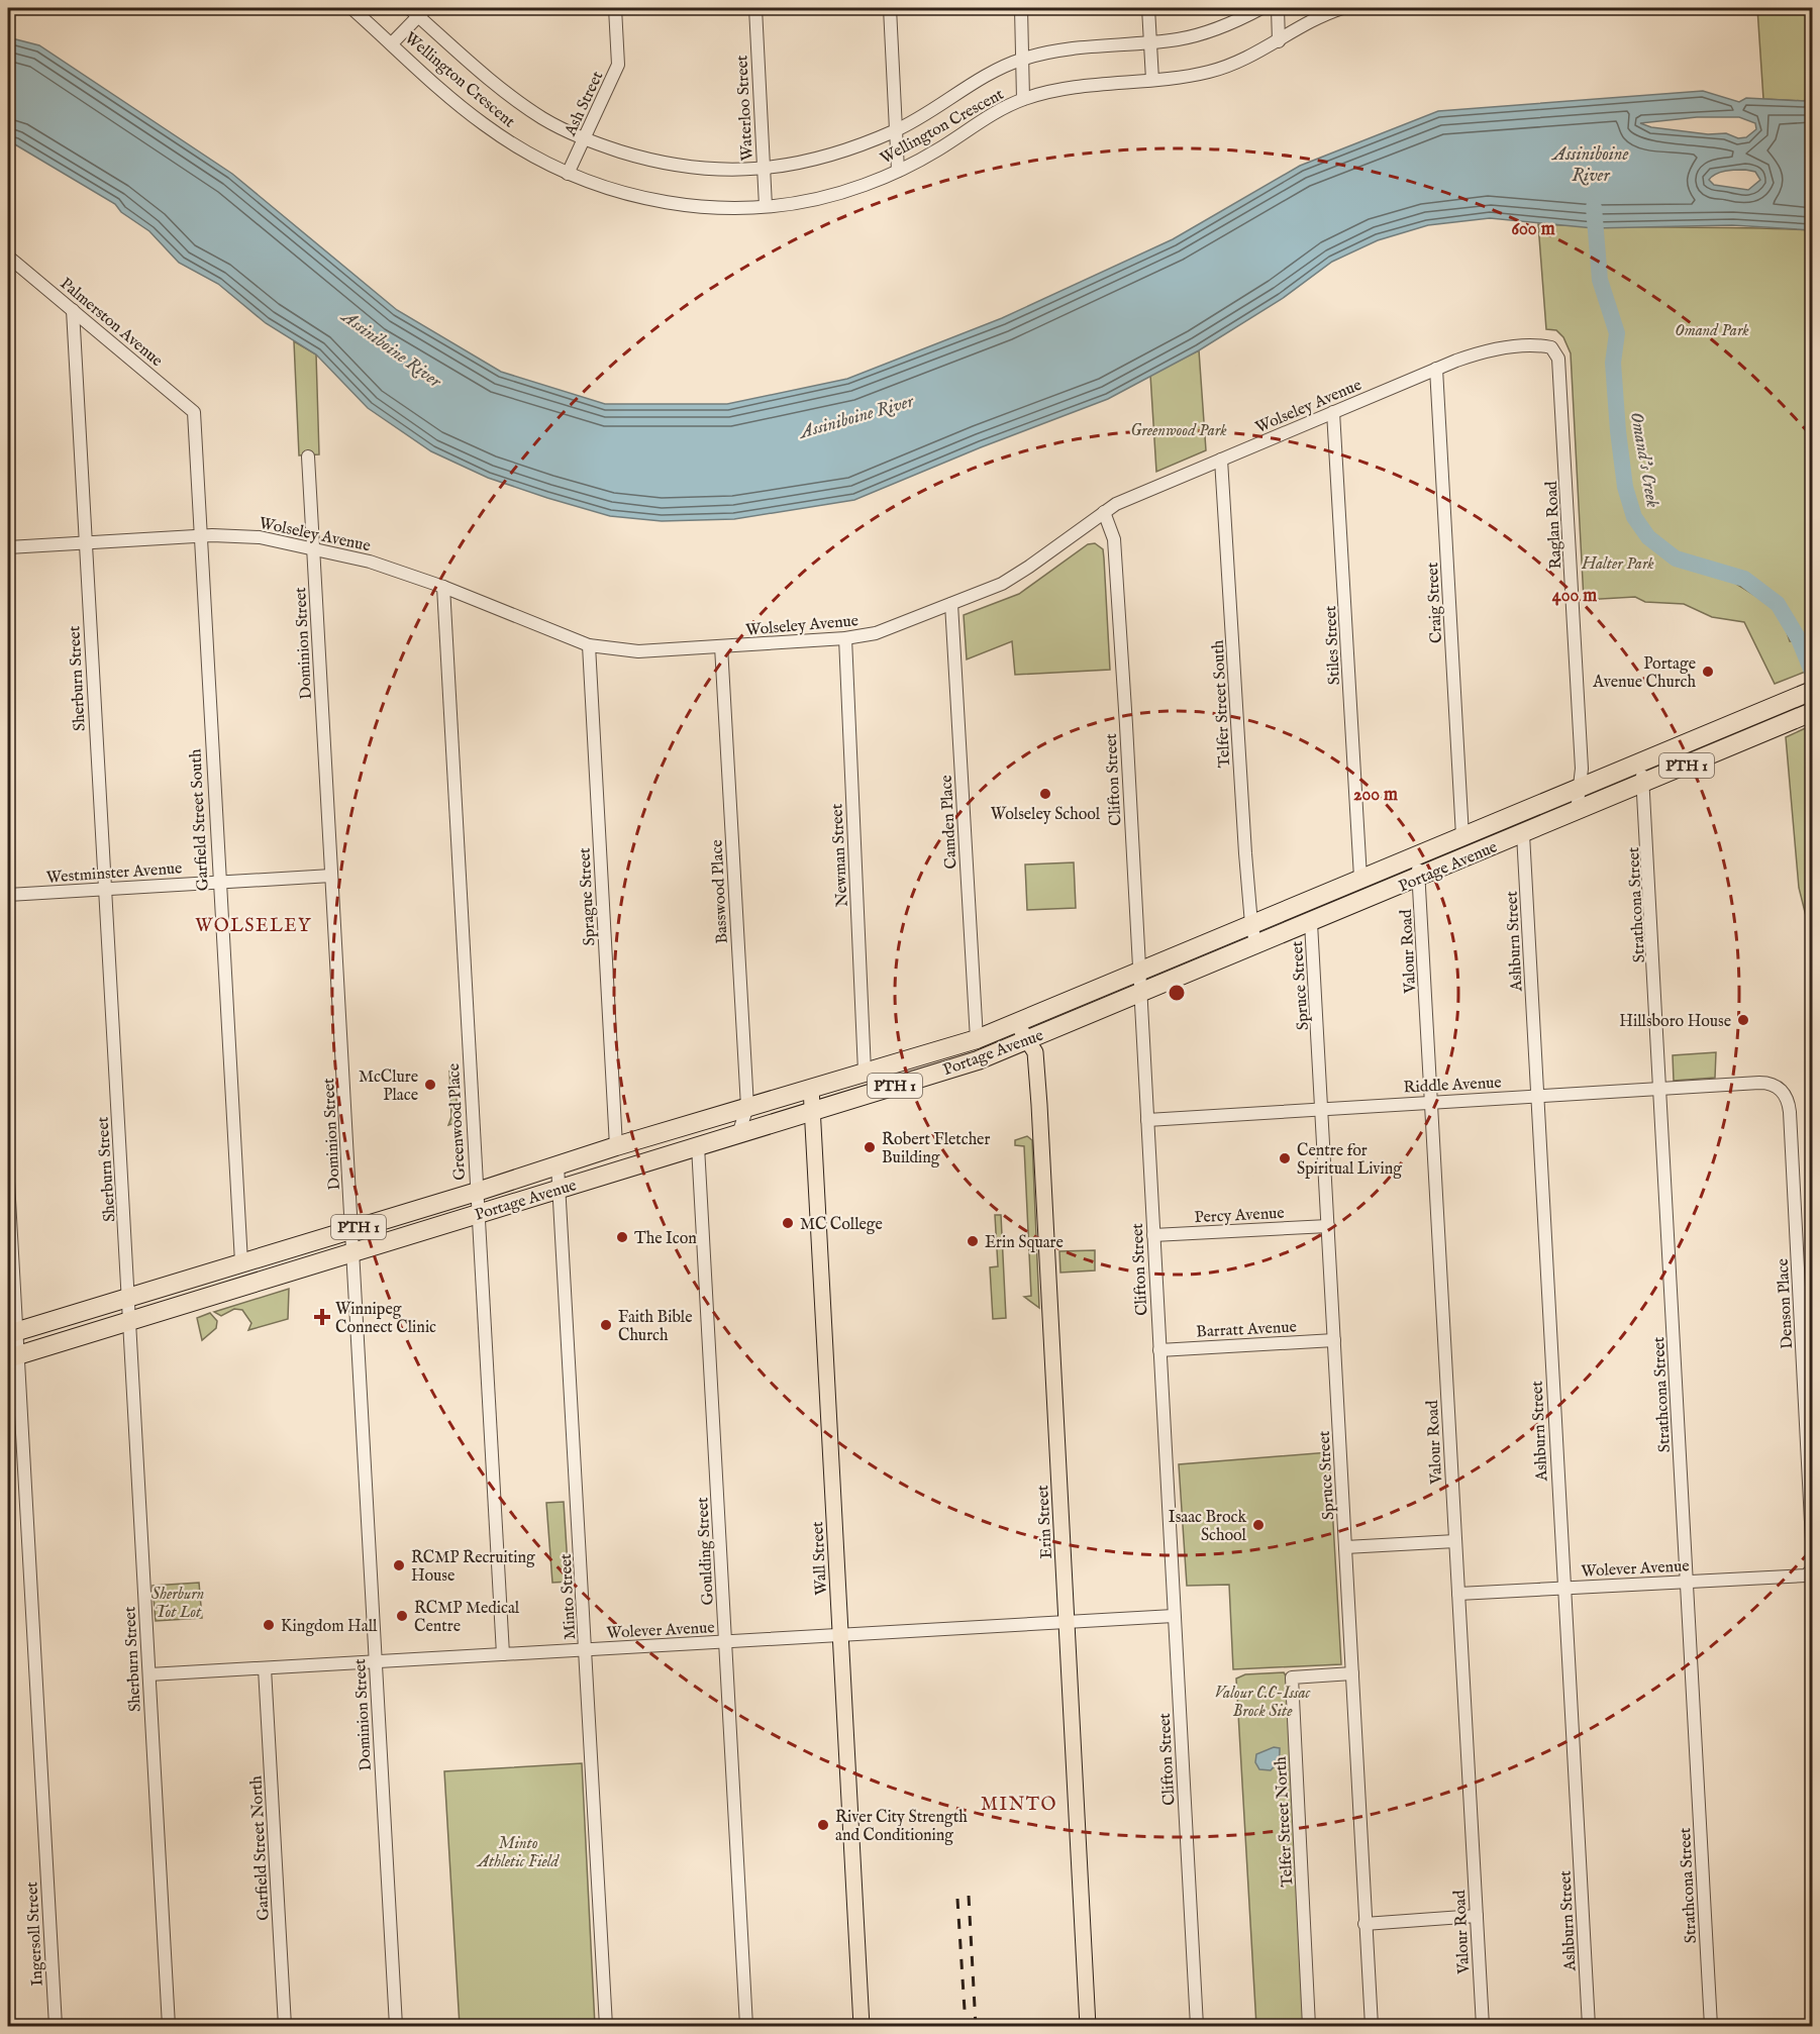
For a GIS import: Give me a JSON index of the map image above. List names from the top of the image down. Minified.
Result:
{"streets":{"highway":["PTH 1","Portage Avenue"],"main road":["Erin Street","Wall Street"],"street":["Wellington Crescent","Ash Street","Waterloo Street","Palmerston Avenue","Wolseley Avenue","Raglan Road","Craig Street","Dominion Street","Stiles Street","Sherburn Street","Telfer Street South","Clifton Street","Garfield Street South","Camden Place","Newman Street","Westminster Avenue","Basswood Place","Sprague Street","Strathcona Street","Ashburn Street","Valour Road","Spruce Street","Riddle Avenue","Greenwood Place","Percy Avenue","Denson Place","Barratt Avenue","Goulding Street","Wolever Avenue","Minto Street","Telfer Street North","Garfield Street North","Ingersoll Street"]},"crossings":[["Wellington Crescent","Ash Street"],["Wellington Crescent","Waterloo Street"],["Palmerston Avenue","Sherburn Street"],["Palmerston Avenue","Garfield Street South"],["Wolseley Avenue","Raglan Road"],["Wolseley Avenue","Craig Street"],["Wolseley Avenue","Dominion Street"],["Wolseley Avenue","Stiles Street"],["Wolseley Avenue","Sherburn Street"],["Wolseley Avenue","Telfer Street South"],["Wolseley Avenue","Clifton Street"],["Wolseley Avenue","Garfield Street South"],["Wolseley Avenue","Camden Place"],["Wolseley Avenue","Newman Street"],["Wolseley Avenue","Basswood Place"],["Wolseley Avenue","Sprague Street"],["Wolseley Avenue","Greenwood Place"],["Raglan Road","Portage Avenue"],["Craig Street","Portage Avenue"],["Dominion Street","Portage Avenue"],["Dominion Street","Westminster Avenue"],["Dominion Street","Wolever Avenue"],["Stiles Street","Portage Avenue"],["Sherburn Street","Portage Avenue"],["Sherburn Street","Westminster Avenue"],["Sherburn Street","Wolever Avenue"],["Telfer Street South","Portage Avenue"],["Clifton Street","Portage Avenue"],["Clifton Street","Riddle Avenue"],["Clifton Street","Percy Avenue"],["Clifton Street","Barratt Avenue"],["Clifton Street","Wolever Avenue"],["Garfield Street South","Portage Avenue"],["Garfield Street South","Westminster Avenue"],["Camden Place","Portage Avenue"],["Newman Street","Portage Avenue"],["Portage Avenue","Basswood Place"],["Portage Avenue","Sprague Street"],["Portage Avenue","Strathcona Street"],["Portage Avenue","Ashburn Street"],["Portage Avenue","Valour Road"],["Portage Avenue","Spruce Street"],["Portage Avenue","Greenwood Place"],["Portage Avenue","Erin Street"],["Portage Avenue","Goulding Street"],["Portage Avenue","Wall Street"],["Portage Avenue","Minto Street"],["Portage Avenue","Ingersoll Street"],["Strathcona Street","Riddle Avenue"],["Strathcona Street","Wolever Avenue"],["Ashburn Street","Riddle Avenue"],["Ashburn Street","Wolever Avenue"],["Valour Road","Riddle Avenue"],["Valour Road","Wolever Avenue"],["Spruce Street","Riddle Avenue"],["Spruce Street","Percy Avenue"],["Spruce Street","Barratt Avenue"],["Spruce Street","Telfer Street North"],["Riddle Avenue","Denson Place"],["Greenwood Place","Wolever Avenue"],["Erin Street","Wolever Avenue"],["Goulding Street","Wolever Avenue"],["Wall Street","Wolever Avenue"],["Wolever Avenue","Minto Street"],["Wolever Avenue","Garfield Street North"]],"districts":["WOLSELEY","MINTO"],"water":["Assiniboine River","Omand's Creek"],"parks":["Omand Park","Greenwood Park","Halter Park","Sherburn Tot Lot","Valour C.C-Issac Brock Site","Minto Athletic Field"],"places":{"other":["Portage Avenue Church","Wolseley School","Hillsboro House","McClure Place","Robert Fletcher Building","Centre for Spiritual Living","MC College","The Icon","Erin Square","Faith Bible Church","Isaac Brock School","RCMP Recruiting House","RCMP Medical Centre","Kingdom Hall","River City Strength and Conditioning"],"health":["Winnipeg Connect Clinic"]},"rings":["600 m","400 m","200 m"]}
